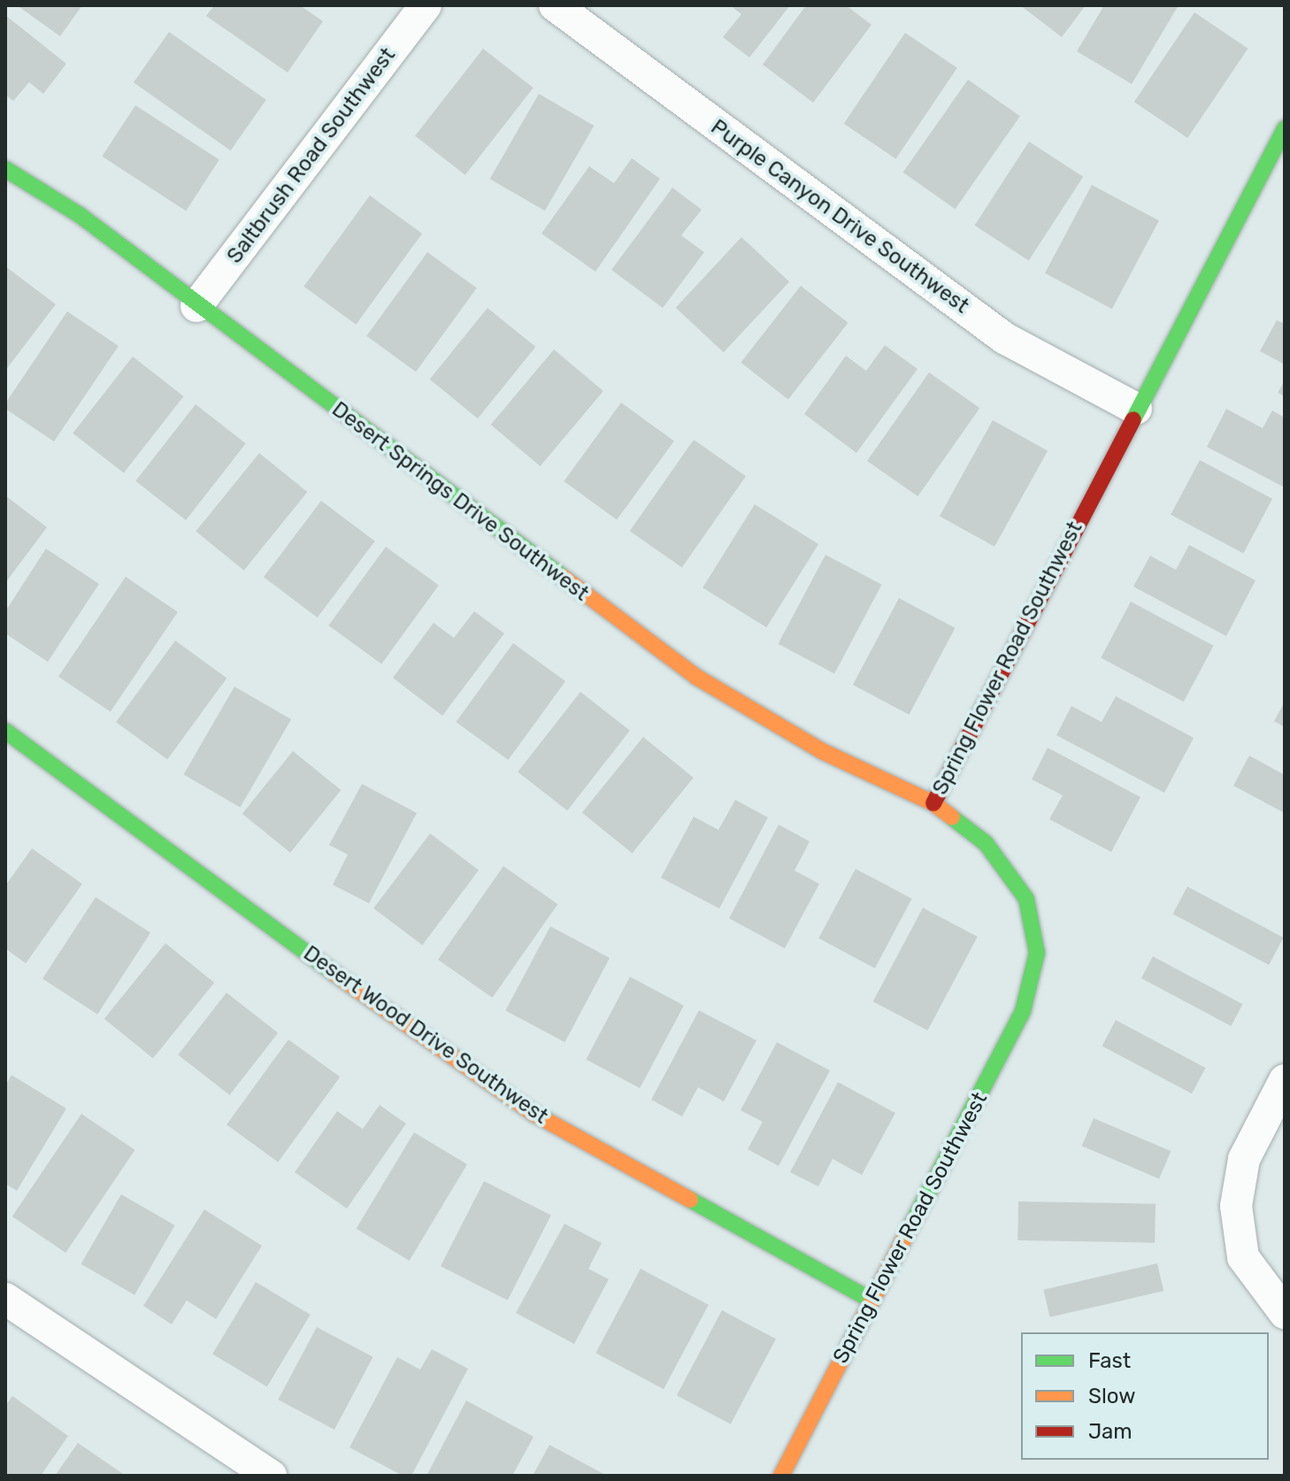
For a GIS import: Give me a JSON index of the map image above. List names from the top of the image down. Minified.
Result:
{"streets":{"street":["Saltbrush Road Southwest","Purple Canyon Drive Southwest","Desert Springs Drive Southwest","Spring Flower Road Southwest","Desert Wood Drive Southwest"]},"crossings":[["Saltbrush Road Southwest","Desert Springs Drive Southwest"],["Purple Canyon Drive Southwest","Spring Flower Road Southwest"],["Desert Springs Drive Southwest","Spring Flower Road Southwest"],["Spring Flower Road Southwest","Desert Wood Drive Southwest"]],"legend":["Fast","Slow","Jam"]}
